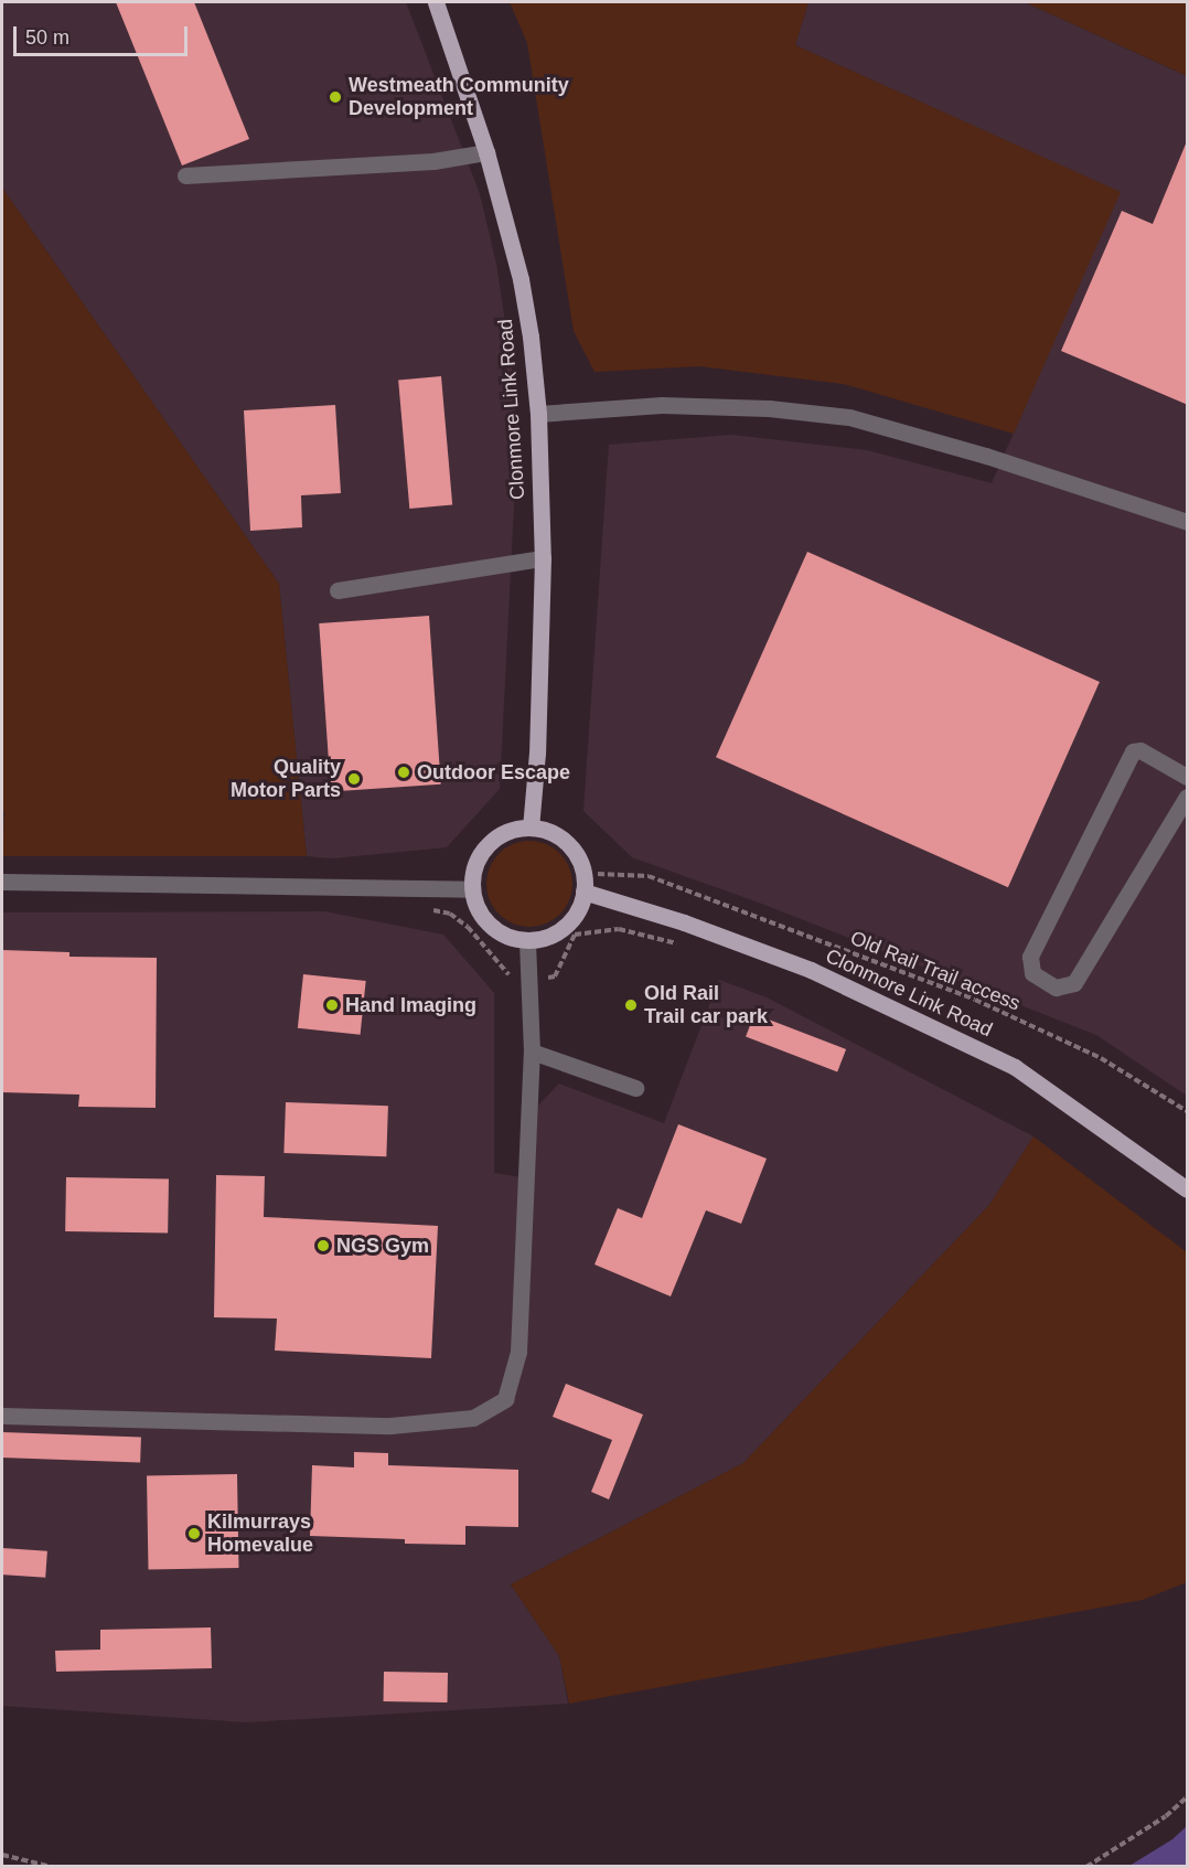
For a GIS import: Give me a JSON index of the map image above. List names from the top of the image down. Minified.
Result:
{"streets":{"main road":["Clonmore Link Road"],"path":["Old Rail Trail access"]},"crossings":[["Clonmore Link Road","Old Rail Trail access"]],"places":["Westmeath Community Development","Outdoor Escape","Quality Motor Parts","Hand Imaging","Old Rail Trail car park","NGS Gym","Kilmurrays Homevalue"],"scale_bar":"50 m"}
